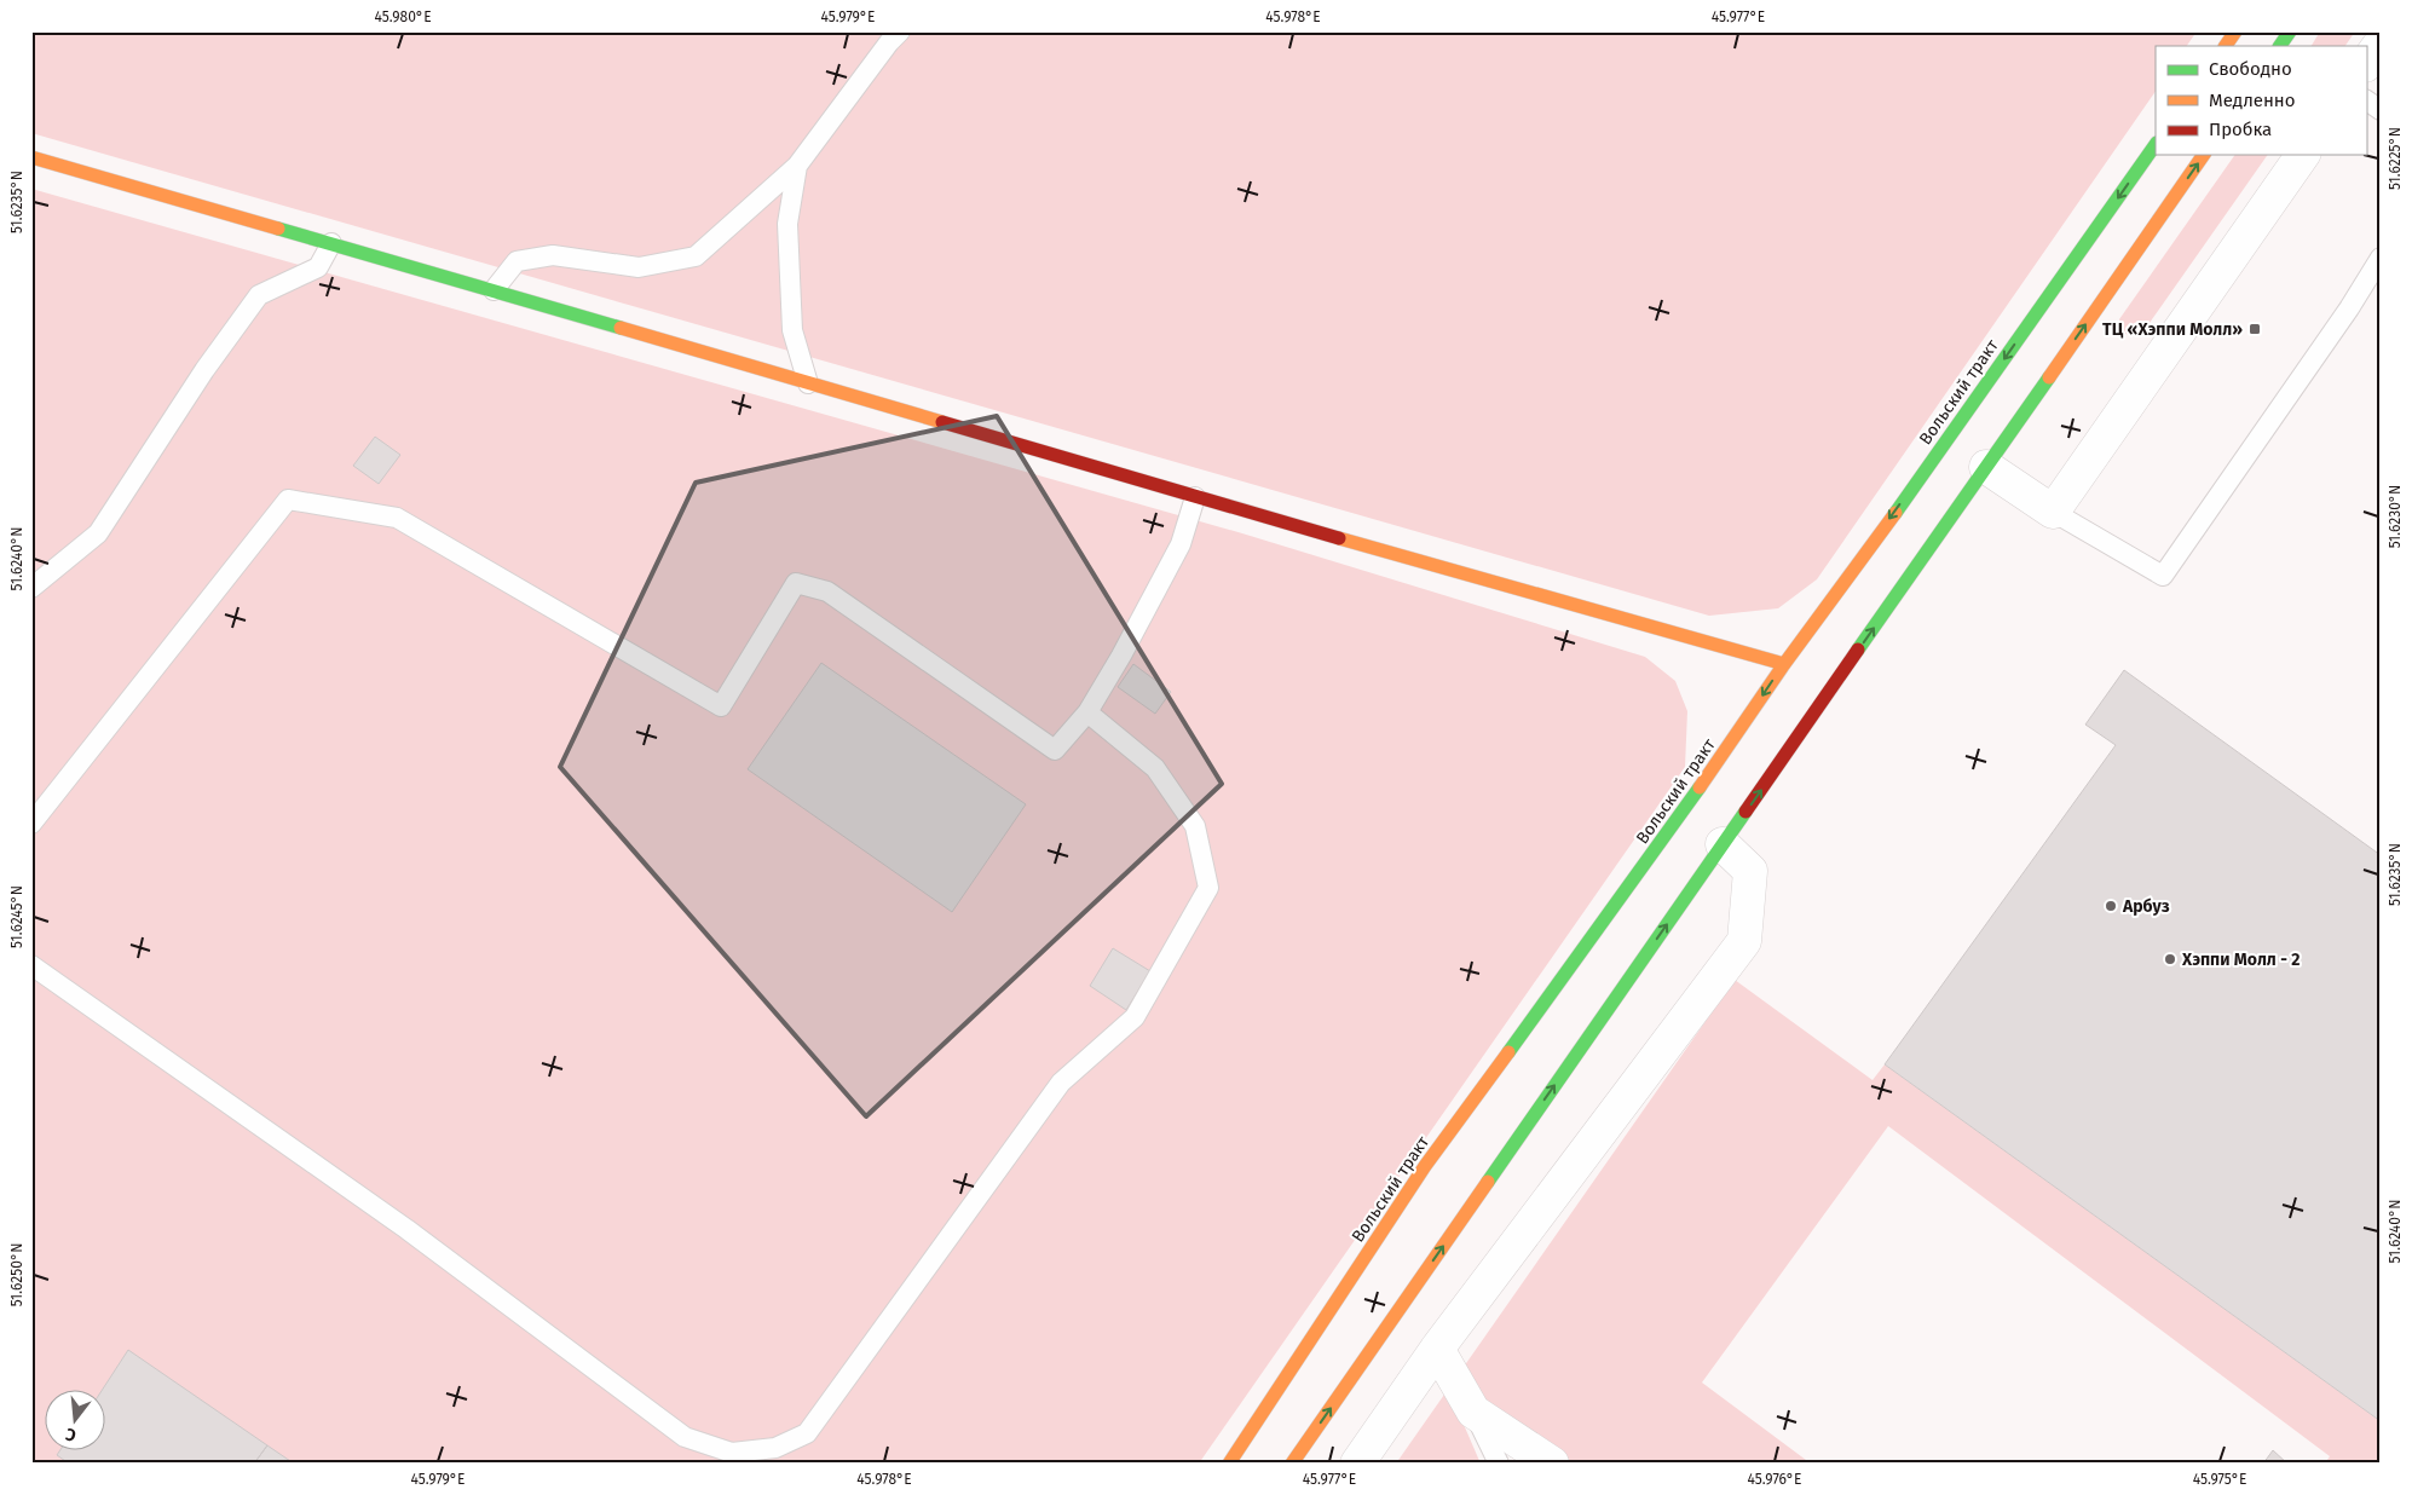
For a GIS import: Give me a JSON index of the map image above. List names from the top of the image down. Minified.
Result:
{"streets":{"main road":["Вольский тракт"]},"places":{"transit":["ТЦ «Хэппи Молл»"],"other":["Арбуз","Хэппи Молл - 2"]},"legend":["Свободно","Медленно","Пробка"],"north":"bottom","coordinates":["45.980°E","45.979°E","45.978°E","45.977°E","51.6225°N","51.6235°N","51.6230°N","51.6240°N","51.6245°N","51.6250°N","45.976°E","45.975°E"]}
